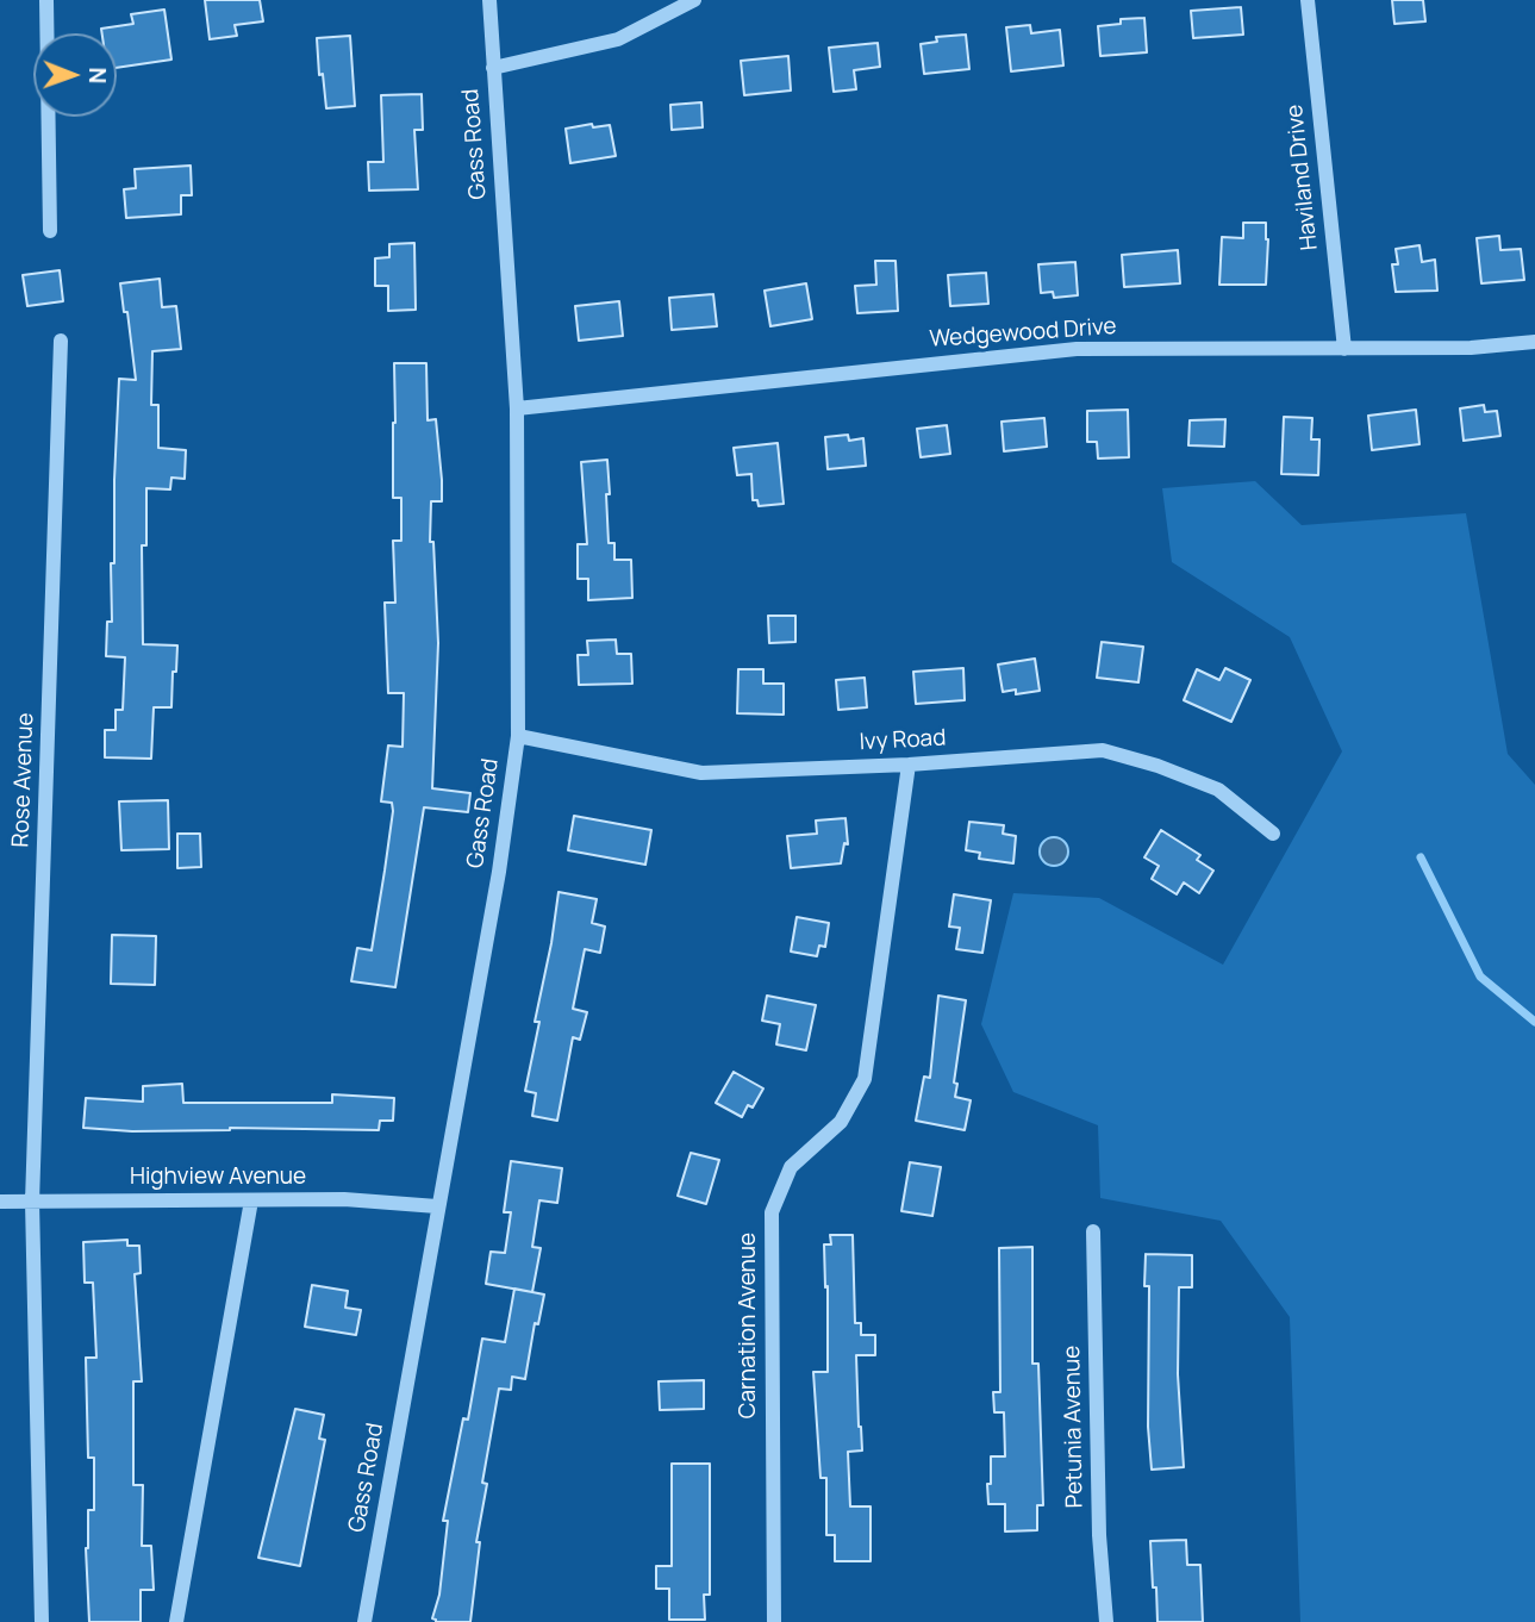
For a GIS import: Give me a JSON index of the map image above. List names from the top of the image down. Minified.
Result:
{"streets":{"street":["Gass Road","Haviland Drive","Wedgewood Drive","Ivy Road","Rose Avenue","Highview Avenue","Carnation Avenue","Petunia Avenue"]},"crossings":[["Gass Road","Wedgewood Drive"],["Gass Road","Ivy Road"],["Gass Road","Highview Avenue"],["Haviland Drive","Wedgewood Drive"],["Ivy Road","Carnation Avenue"],["Rose Avenue","Highview Avenue"]],"north":"right"}
